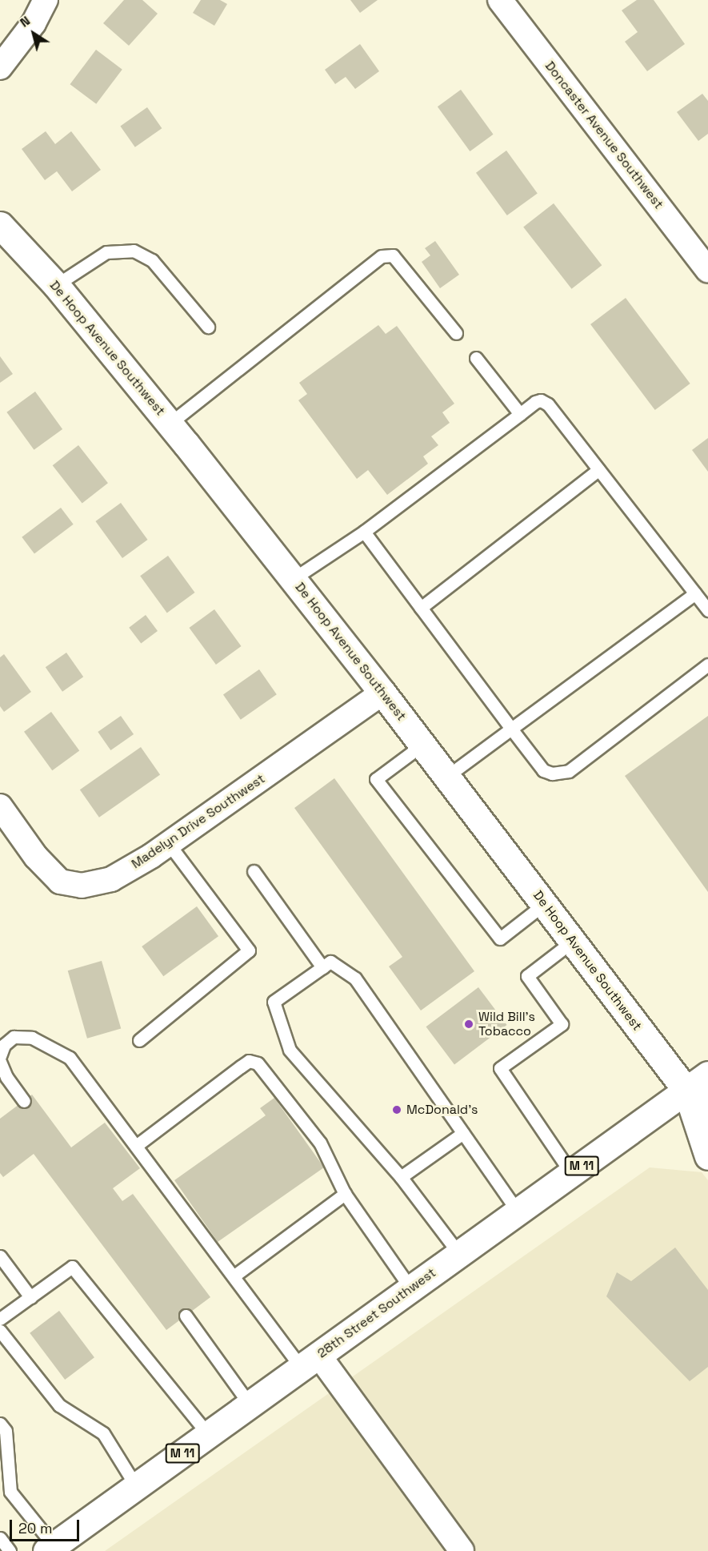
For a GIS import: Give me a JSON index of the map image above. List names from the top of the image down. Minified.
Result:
{"streets":{"street":["Doncaster Avenue Southwest","De Hoop Avenue Southwest","Madelyn Drive Southwest","M 11","28th Street Southwest"]},"crossings":[["De Hoop Avenue Southwest","Madelyn Drive Southwest"],["De Hoop Avenue Southwest","28th Street Southwest"]],"places":["Wild Bill's Tobacco","McDonald's"],"scale_bar":"20 m","north":"top left"}
